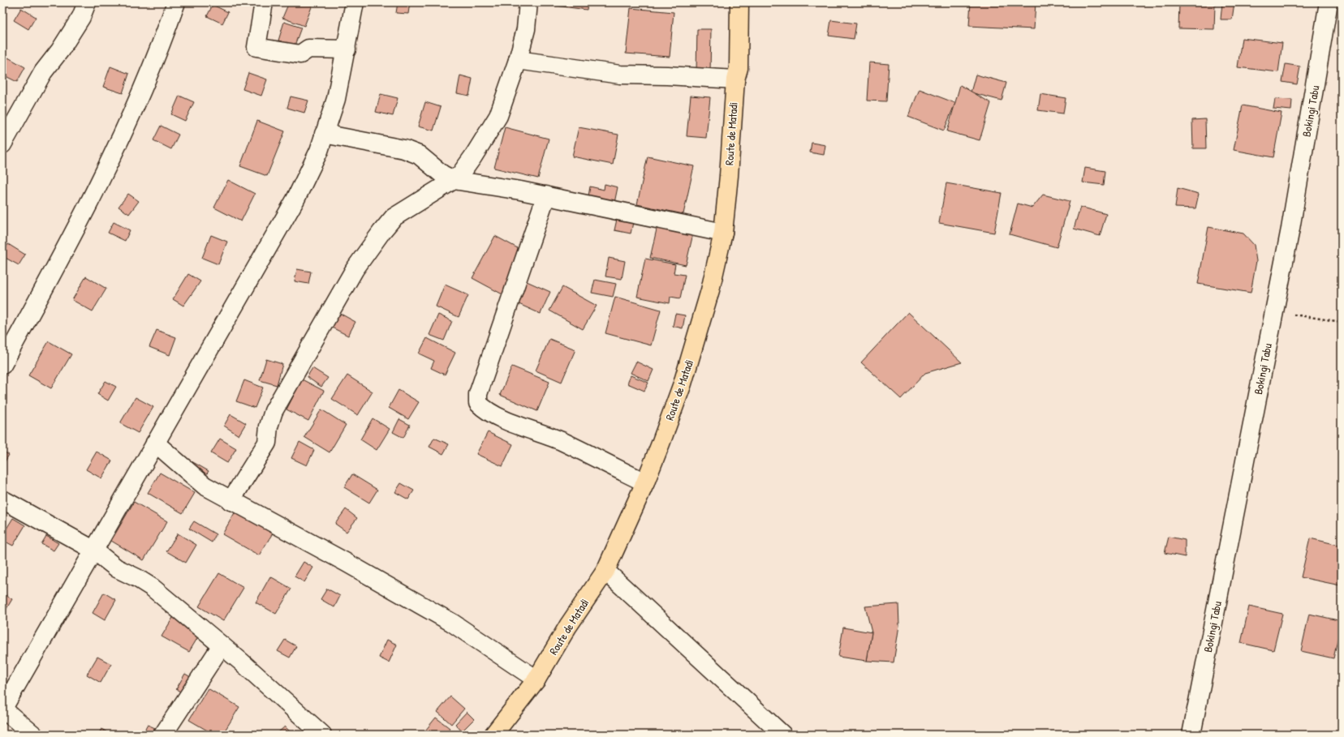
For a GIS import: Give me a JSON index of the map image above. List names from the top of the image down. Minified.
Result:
{"streets":{"highway":["Route de Matadi"],"street":["Bokingi Tabu"]}}
